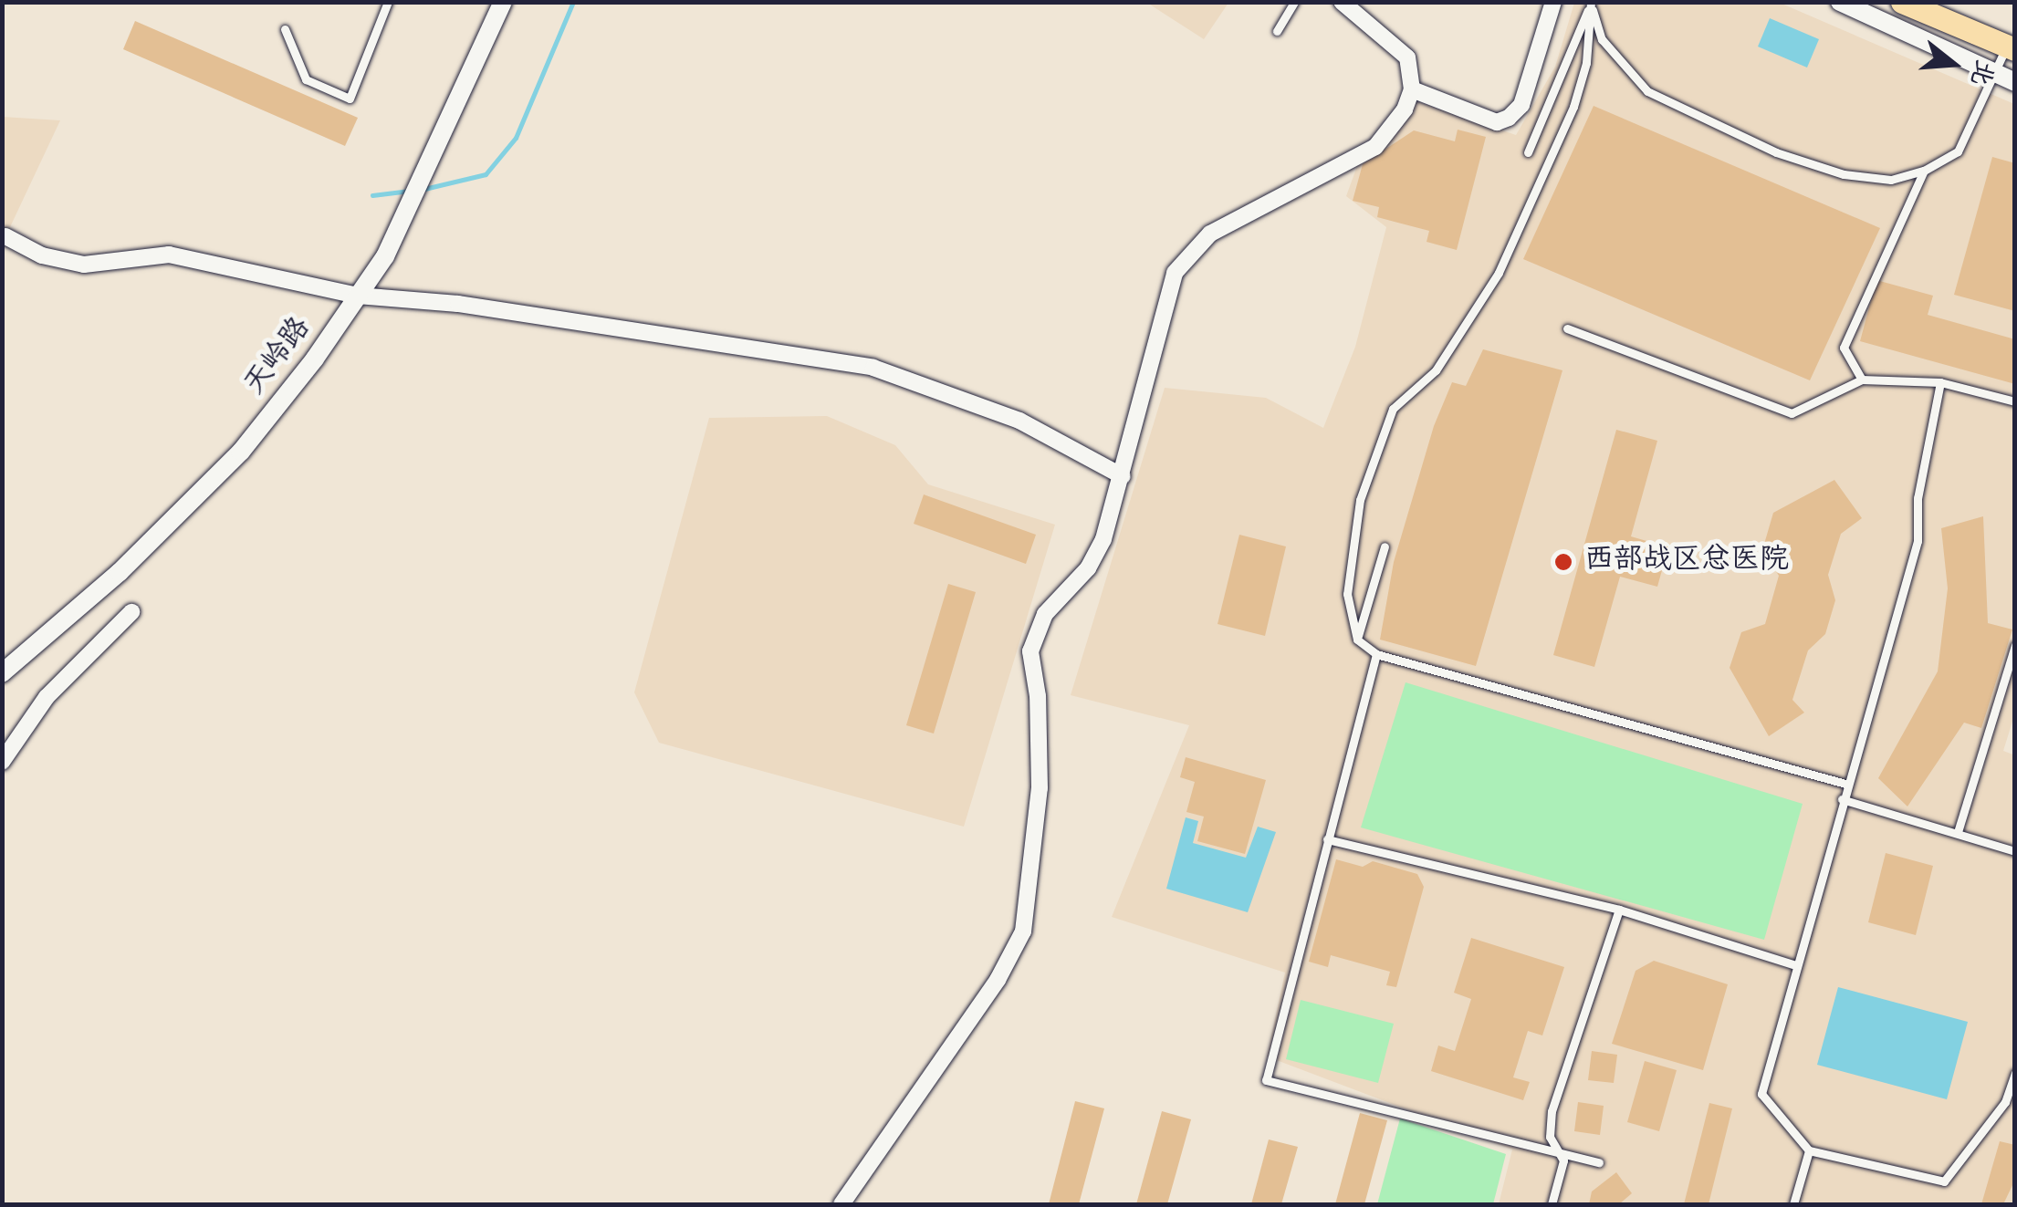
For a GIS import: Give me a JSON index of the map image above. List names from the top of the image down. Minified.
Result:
{"streets":{"street":["天岭路"]},"places":["西部战区总医院"],"north":"right"}
